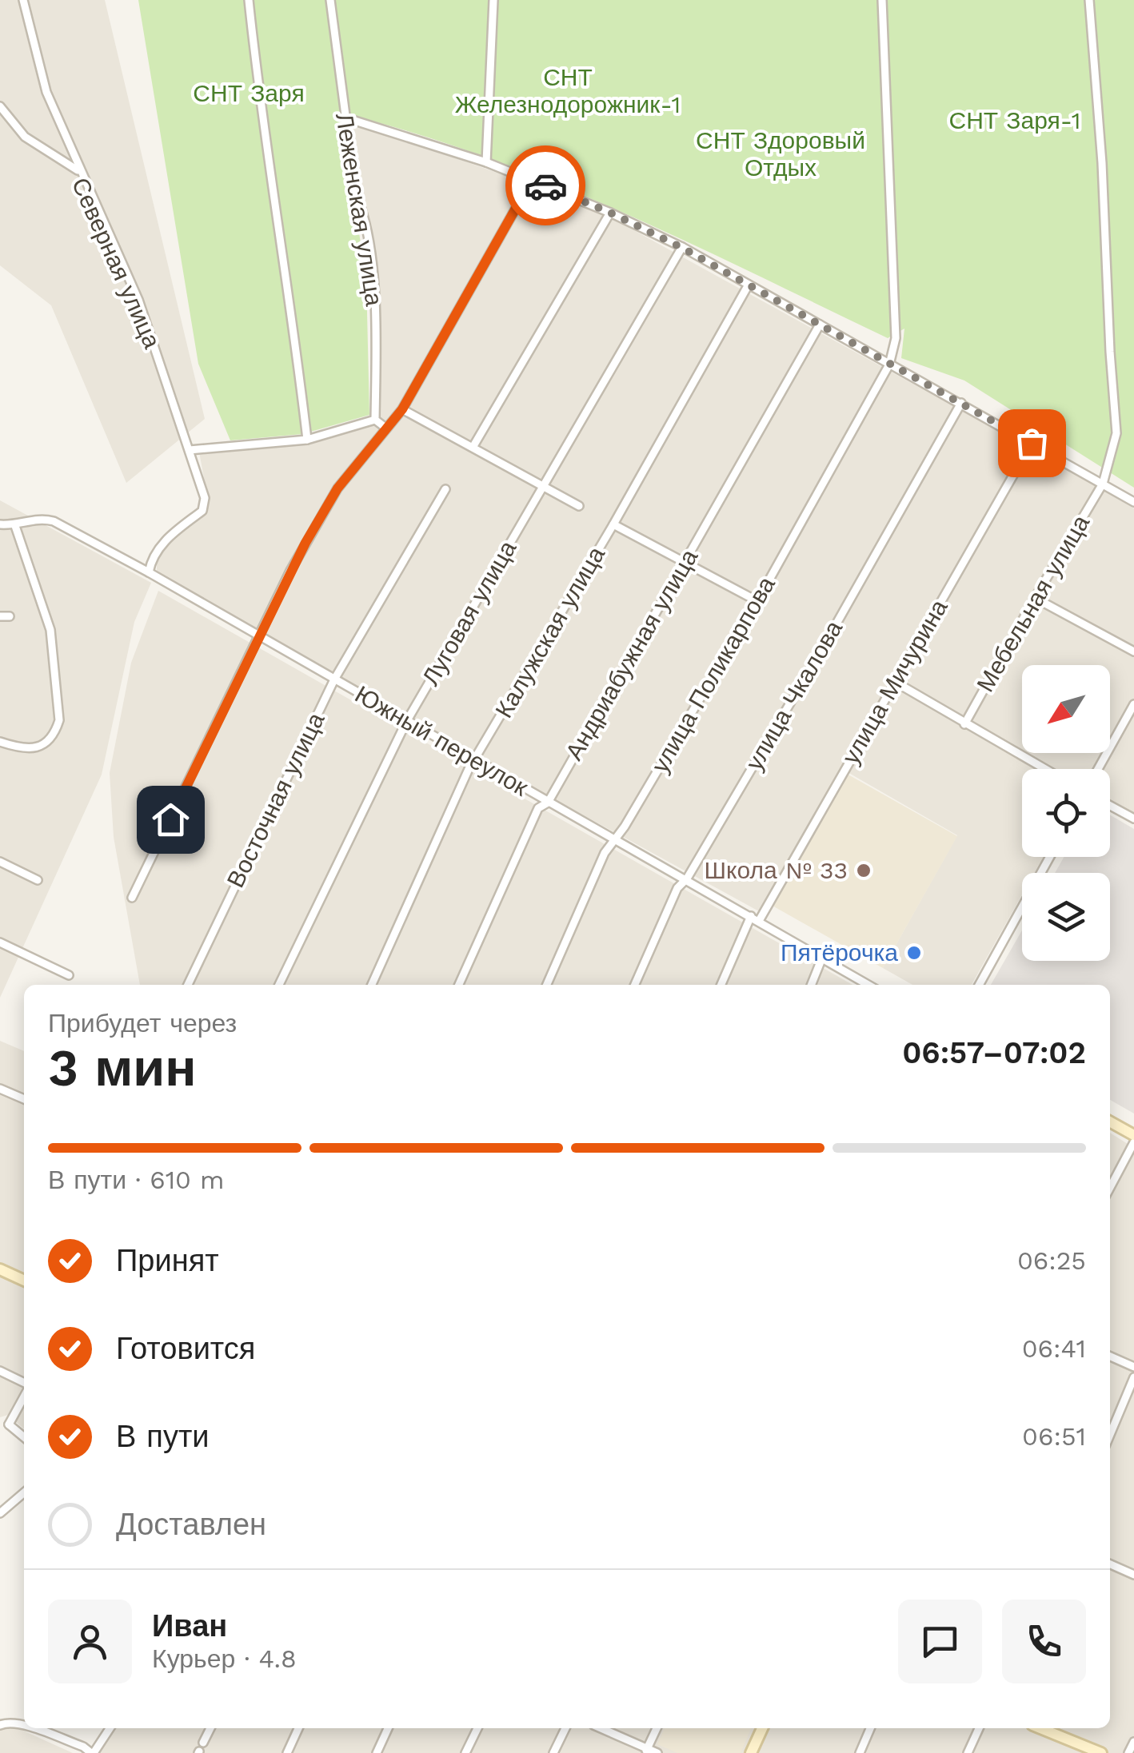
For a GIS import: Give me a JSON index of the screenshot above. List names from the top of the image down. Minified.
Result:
{"streets":{"street":["Леженская улица","Северная улица","Мебельная улица","Луговая улица","Калужская улица","Андриабужная улица","улица Поликарпова","улица Мичурина","улица Чкалова","Южный переулок","Восточная улица"]},"crossings":[["Северная улица","Южный переулок"],["Луговая улица","Южный переулок"],["Калужская улица","Южный переулок"],["Андриабужная улица","Южный переулок"],["улица Поликарпова","Южный переулок"],["улица Мичурина","Южный переулок"],["улица Чкалова","Южный переулок"],["Южный переулок","Восточная улица"]],"parks":["СНТ Железнодорожник-1","СНТ Заря","СНТ Заря-1","СНТ Здоровый Отдых"],"places":["Школа № 33","Пятёрочка"],"north":"bottom left","page":{"heading":["3 мин","Прибудет через","06:57–07:02"],"panel":["Иван","Курьер · 4.8"],"bar":"В пути · 610 m","list":[["Принят","06:25"],["Готовится","06:41"],["В пути","06:51"],"Доставлен"]}}
